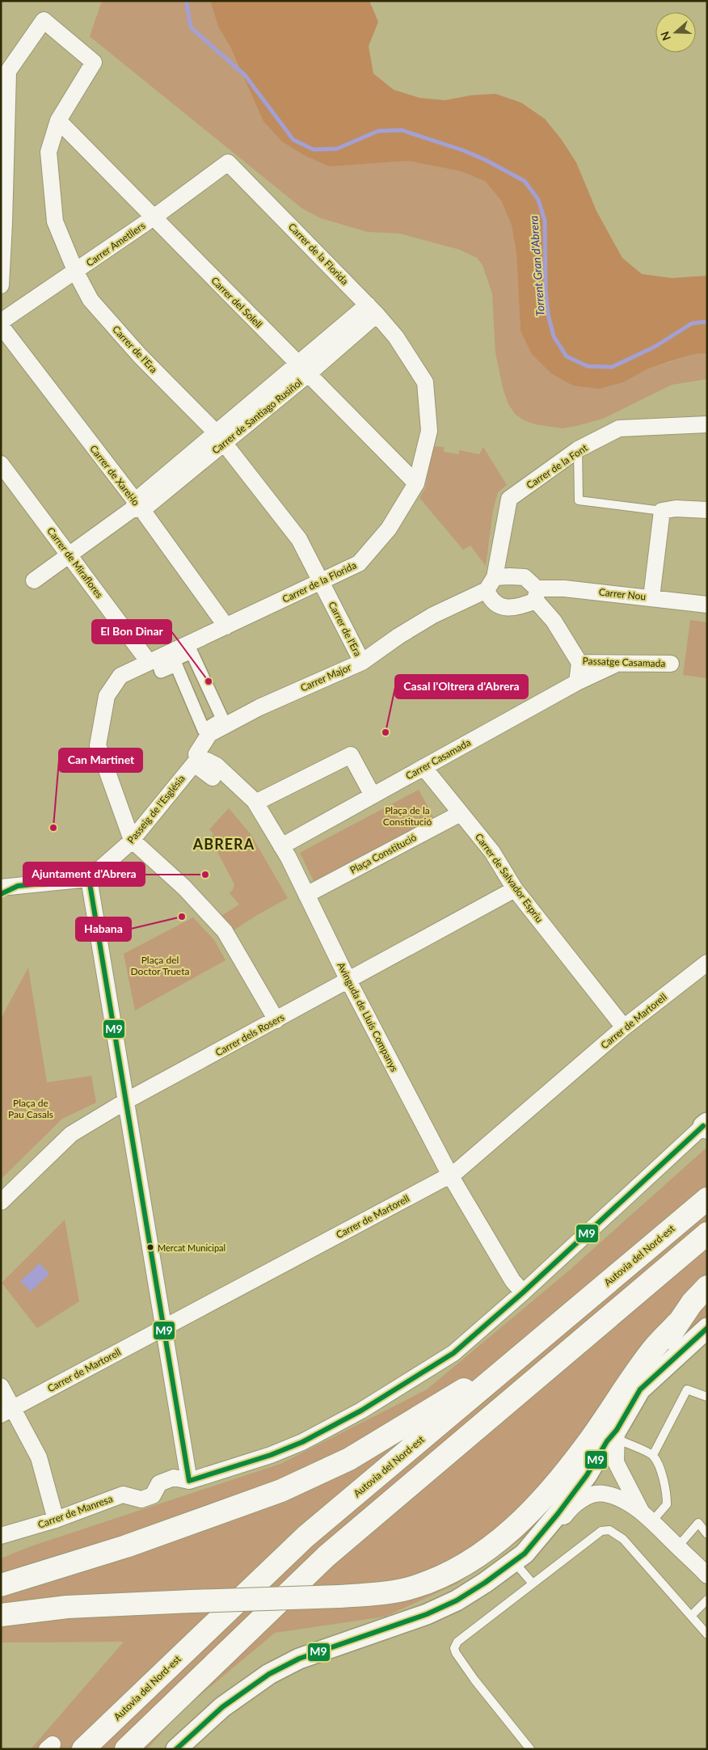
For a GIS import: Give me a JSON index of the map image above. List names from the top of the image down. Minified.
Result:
{"streets":{"highway":["Autovia del Nord-est"],"street":["Carrer Ametllers","Carrer de la Florida","Carrer del Solell","Carrer de l'Era","Carrer de Santiago Rusiñol","Carrer de la Font","Carrer de Xarel·lo","Carrer de Miraflores","Carrer Nou","Passatge Casamada","Carrer Major","Carrer Casamada","Passeig de l'Església","Plaça Constitució","Carrer de Salvador Espriu","Avinguda de Lluís Companys","Carrer de Martorell","Carrer dels Rosers","Carrer de Manresa"]},"crossings":[["Carrer Ametllers","Carrer de la Florida"],["Carrer Ametllers","Carrer del Solell"],["Carrer Ametllers","Carrer de l'Era"],["Carrer de la Florida","Carrer del Solell"],["Carrer de la Florida","Carrer de l'Era"],["Carrer de la Florida","Carrer de Santiago Rusiñol"],["Carrer de la Florida","Carrer de Xarel·lo"],["Carrer de la Florida","Carrer de Miraflores"],["Carrer de la Florida","Passeig de l'Església"],["Carrer del Solell","Carrer de l'Era"],["Carrer del Solell","Carrer de Santiago Rusiñol"],["Carrer de l'Era","Carrer de Santiago Rusiñol"],["Carrer de l'Era","Carrer Major"],["Carrer de Santiago Rusiñol","Carrer de Xarel·lo"],["Carrer de Santiago Rusiñol","Carrer de Miraflores"],["Carrer de la Font","Passatge Casamada"],["Carrer de la Font","Carrer Major"],["Carrer Nou","Passatge Casamada"],["Passatge Casamada","Carrer Major"],["Passatge Casamada","Carrer Casamada"],["Carrer Major","Passeig de l'Església"],["Carrer Major","Avinguda de Lluís Companys"],["Carrer Casamada","Carrer de Salvador Espriu"],["Carrer Casamada","Avinguda de Lluís Companys"],["Passeig de l'Església","Avinguda de Lluís Companys"],["Plaça Constitució","Carrer de Salvador Espriu"],["Plaça Constitució","Avinguda de Lluís Companys"],["Carrer de Salvador Espriu","Carrer de Martorell"],["Carrer de Salvador Espriu","Carrer dels Rosers"],["Avinguda de Lluís Companys","Carrer de Martorell"],["Avinguda de Lluís Companys","Carrer dels Rosers"]],"districts":["ABRERA"],"water":["Torrent Gran d'Abrera"],"parks":["Plaça de la Constitució","Plaça del Doctor Trueta","Plaça de Pau Casals"],"places":["El Bon Dinar","Casal l'Oltrera d'Abrera","Can Martinet","Ajuntament d'Abrera","Habana","Mercat Municipal"],"lines":["transit line M9"],"north":"left"}
